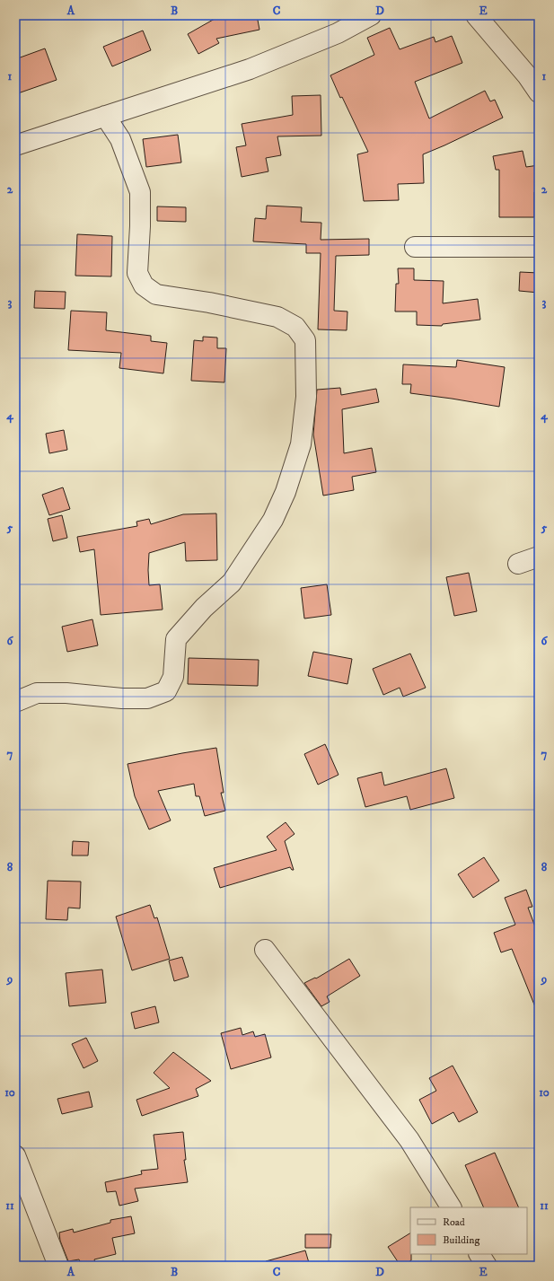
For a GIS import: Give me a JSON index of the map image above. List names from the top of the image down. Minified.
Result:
{"legend":["Road","Building"],"grid":{"columns":["A","B","C","D","E"],"rows":["1","2","3","4","5","6","7","8","9","10","11"]}}
